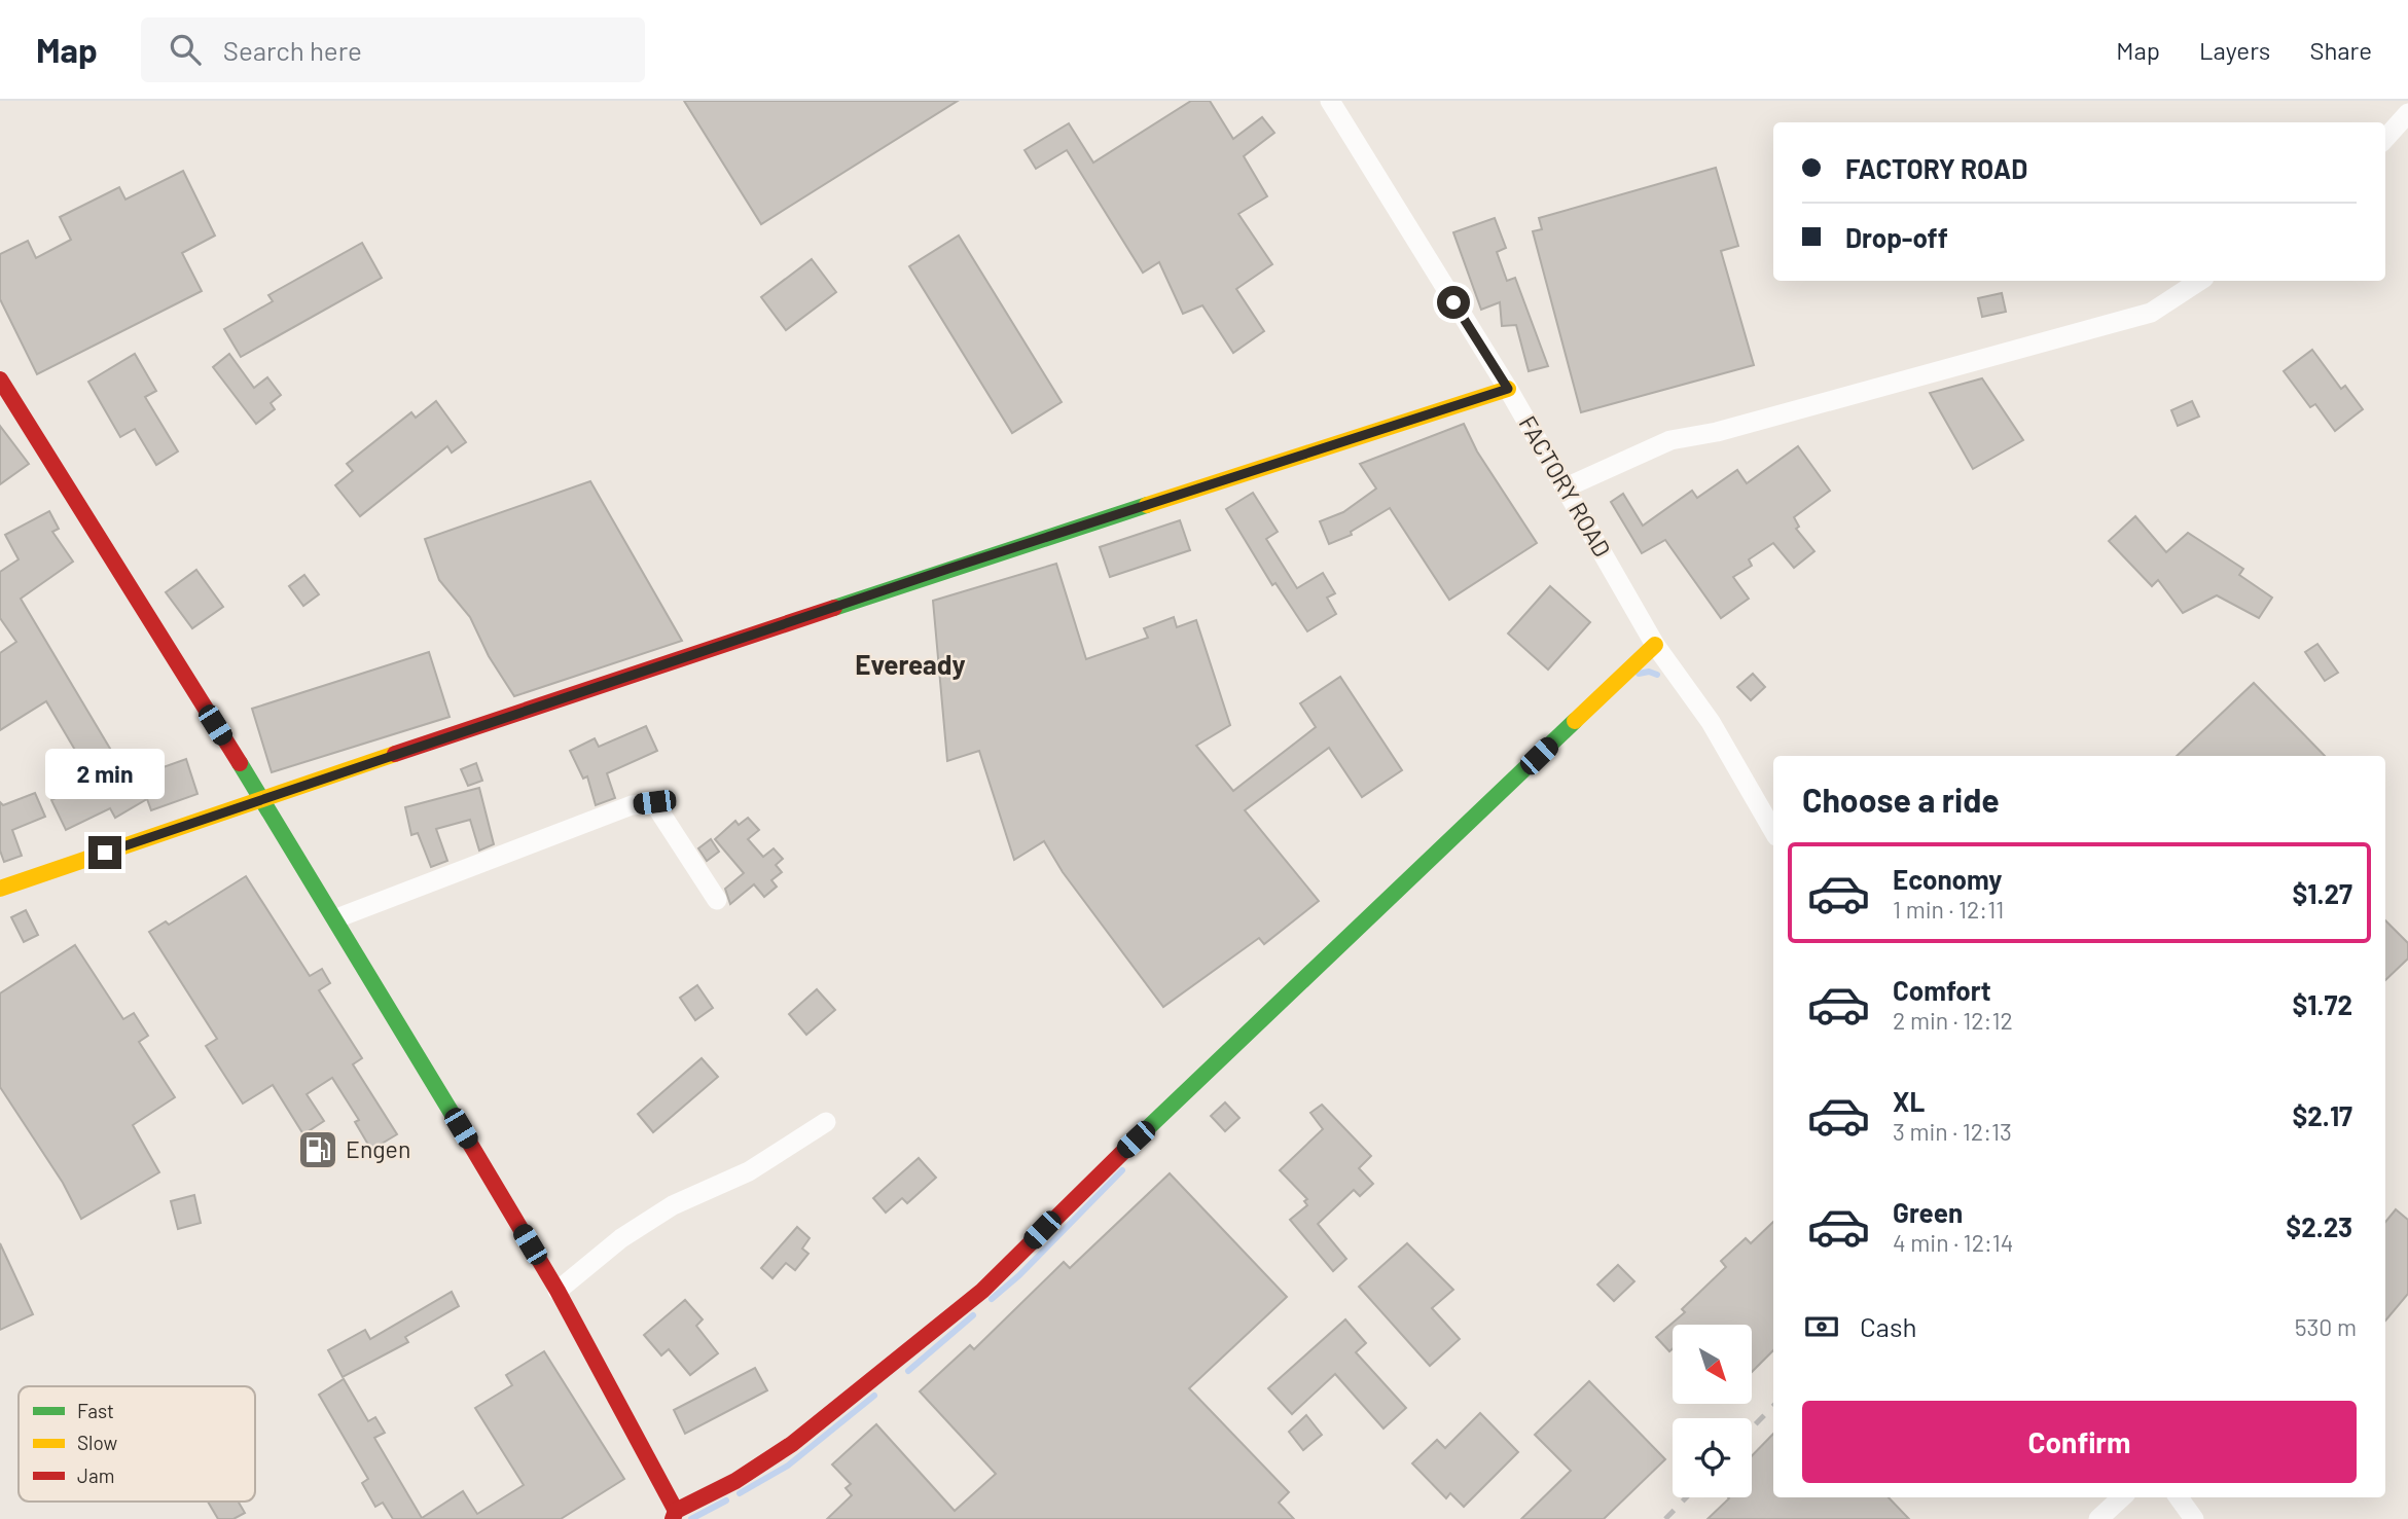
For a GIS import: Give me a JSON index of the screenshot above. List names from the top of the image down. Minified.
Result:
{"streets":{"street":["FACTORY ROAD"]},"districts":["Eveready"],"places":{"fuel station":["Engen"]},"legend":["Fast","Slow","Jam"],"north":"bottom right","page":{"header":"Map","search":"Search here","nav":["Map","Layers","Share"],"banner":["FACTORY ROAD","Drop-off"],"bubble":"2 min","heading":"Choose a ride","list":[{"name":"Economy","note":"1 min · 12:11","value":"$1.27"},{"name":"Comfort","note":"2 min · 12:12","value":"$1.72"},{"name":"XL","note":"3 min · 12:13","value":"$2.17"},{"name":"Green","note":"4 min · 12:14","value":"$2.23"}],"pay":["Cash","530 m"],"buttons":"Confirm"}}
